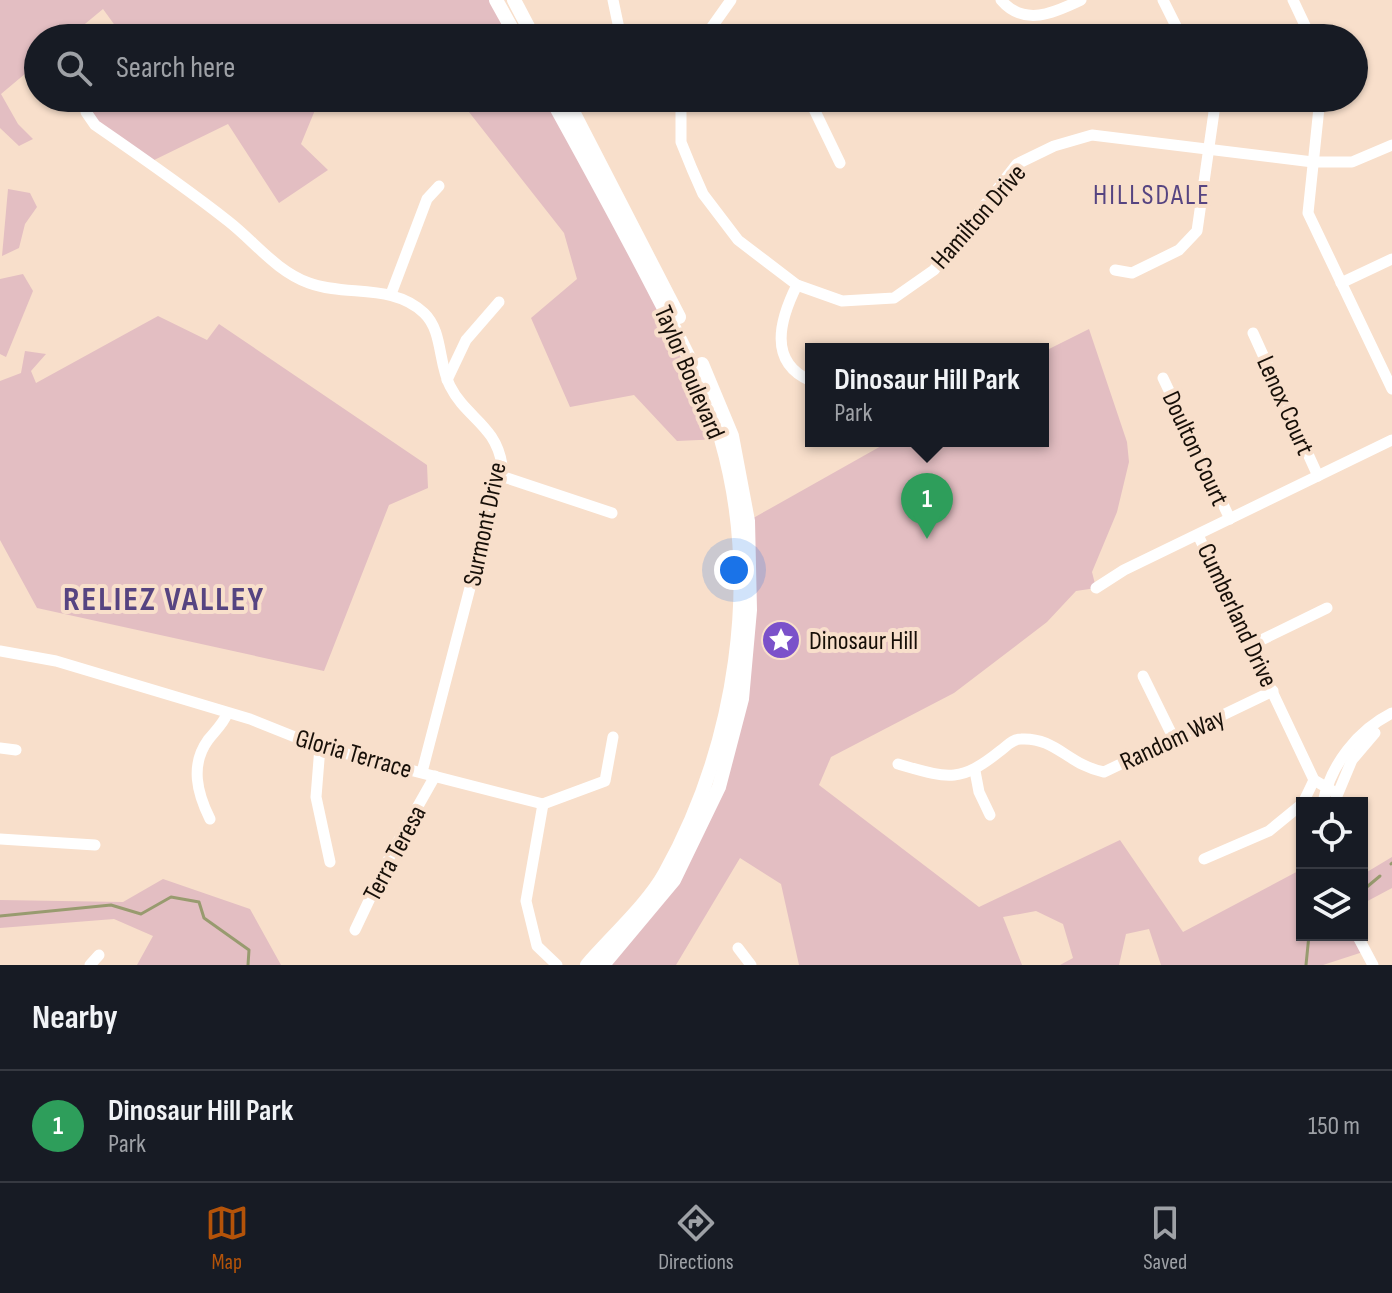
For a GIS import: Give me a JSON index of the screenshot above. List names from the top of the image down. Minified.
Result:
{"streets":{"main road":["Taylor Boulevard"],"street":["Hamilton Drive","Lenox Court","Doulton Court","Surmont Drive","Cumberland Drive","Random Way","Gloria Terrace","Terra Teresa"]},"crossings":[["Lenox Court","Cumberland Drive"],["Doulton Court","Cumberland Drive"],["Surmont Drive","Gloria Terrace"],["Cumberland Drive","Random Way"],["Gloria Terrace","Terra Teresa"]],"districts":["HILLSDALE","RELIEZ VALLEY"],"places":{"place":["Dinosaur Hill"]},"page":{"search":"Search here","popup":["Dinosaur Hill Park","Park"],"pins":"1","heading":"Nearby","list":[{"mark":"1","name":"Dinosaur Hill Park","note":"Park","value":"150 m"}],"nav":["Map","Directions","Saved"]}}
